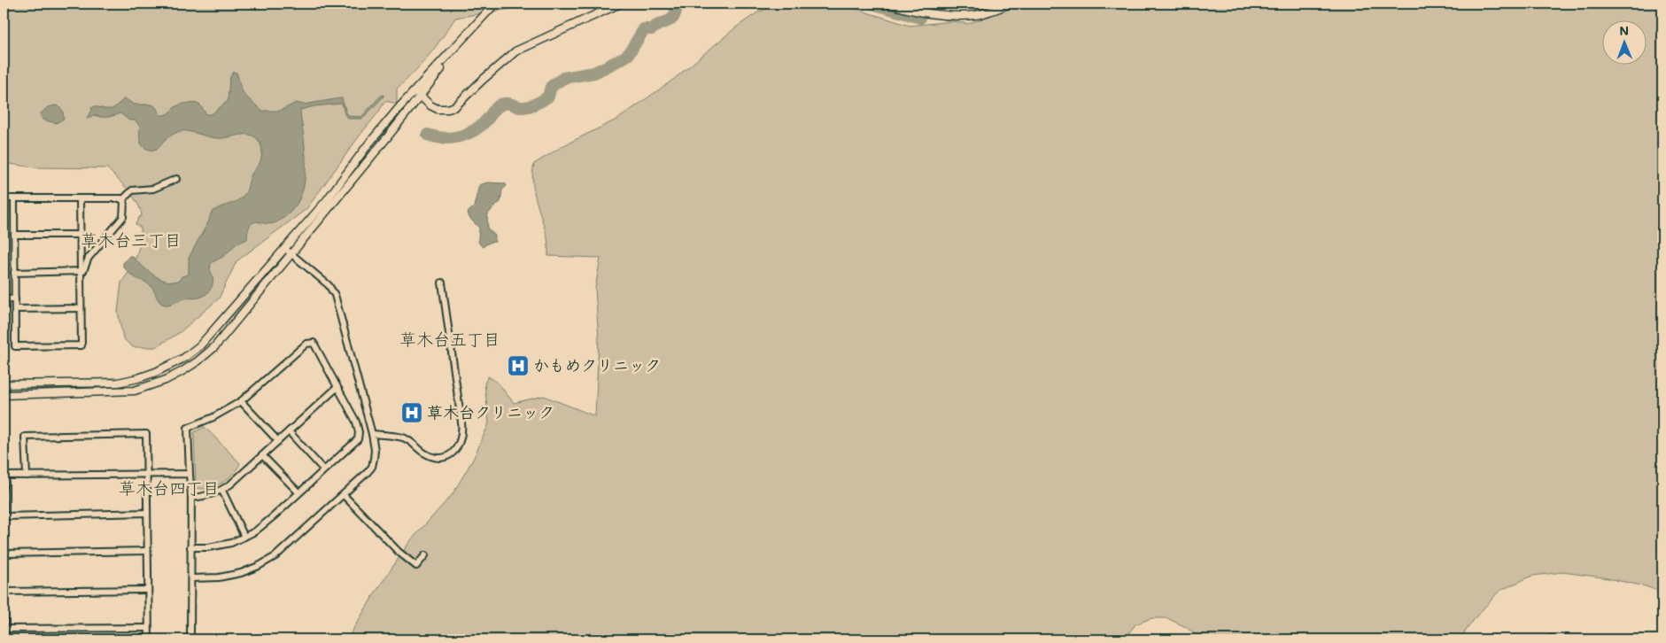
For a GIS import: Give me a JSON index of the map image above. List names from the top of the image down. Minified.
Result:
{"districts":["草木台三丁目","草木台五丁目","草木台四丁目"],"places":{"hospital":["かもめクリニック","草木台クリニック"]},"north":"top"}
